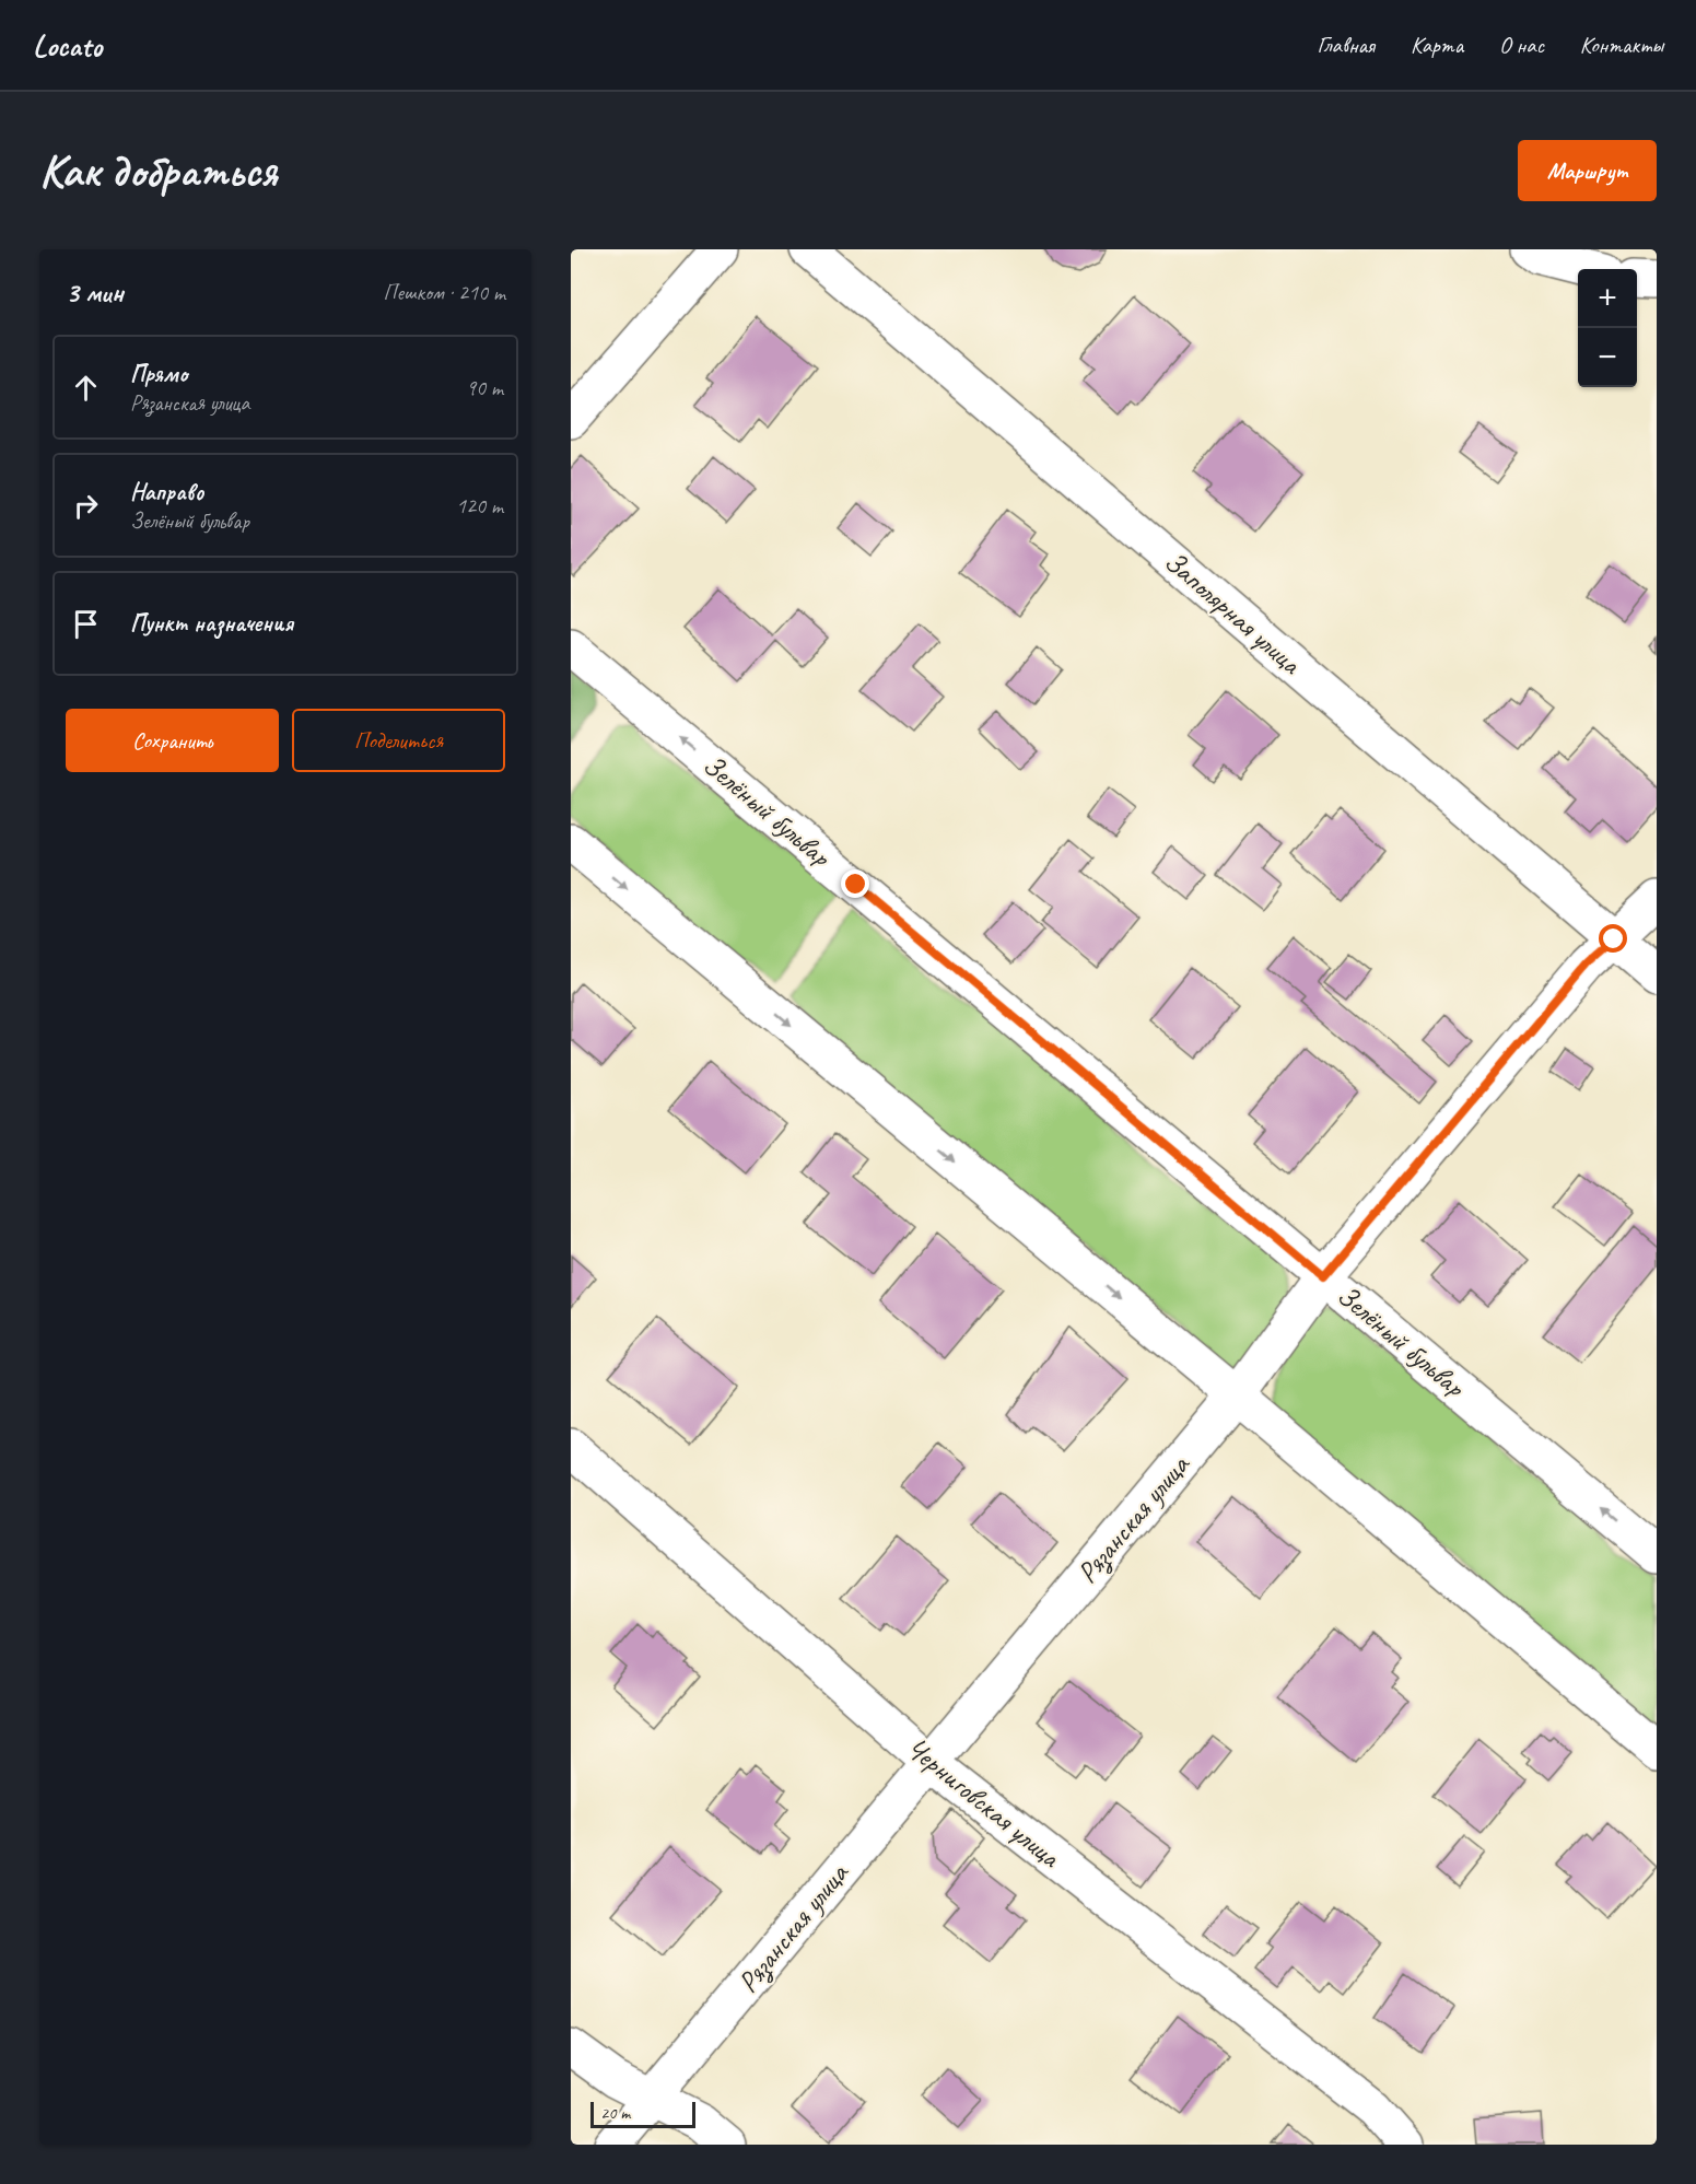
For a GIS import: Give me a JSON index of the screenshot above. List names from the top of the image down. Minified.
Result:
{"streets":{"street":["Заполярная улица","Зелёный бульвар","Рязанская улица","Черниговская улица"]},"crossings":[["Заполярная улица","Рязанская улица"],["Зелёный бульвар","Рязанская улица"],["Рязанская улица","Черниговская улица"]],"scale_bar":"20 m","page":{"header":"Locato","nav":["Главная","Карта","О нас","Контакты"],"buttons":["Маршрут",["Сохранить","Поделиться"]],"title":"Как добраться","heading":["3 мин","Пешком · 210 m"],"map_buttons":["+","−"],"list":[["Прямо","Рязанская улица","90 m"],["Направо","Зелёный бульвар","120 m"],"Пункт назначения"],"scale":"20 m"}}
